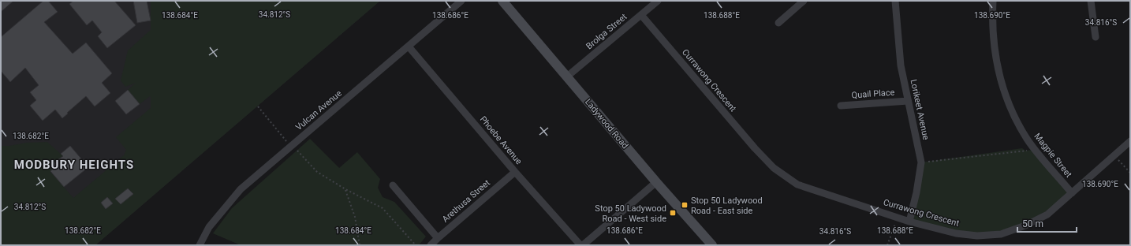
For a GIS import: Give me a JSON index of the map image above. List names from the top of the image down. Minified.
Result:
{"streets":{"street":["Brolga Street","Currawong Crescent","Quail Place","Lorikeet Avenue","Vulcan Avenue","Ladywood Road","Phoebe Avenue","Magpie Street","Arethusa Street"]},"crossings":[["Brolga Street","Currawong Crescent"],["Brolga Street","Ladywood Road"],["Currawong Crescent","Lorikeet Avenue"],["Currawong Crescent","Magpie Street"],["Quail Place","Lorikeet Avenue"],["Vulcan Avenue","Phoebe Avenue"],["Phoebe Avenue","Arethusa Street"]],"districts":["MODBURY HEIGHTS"],"places":{"transit":["Stop 50 Ladywood Road - East side","Stop 50 Ladywood Road - West side"]},"scale_bar":"50 m","coordinates":["34.812°S","138.684°E","138.686°E","138.688°E","138.690°E","34.816°S","138.682°E"]}
